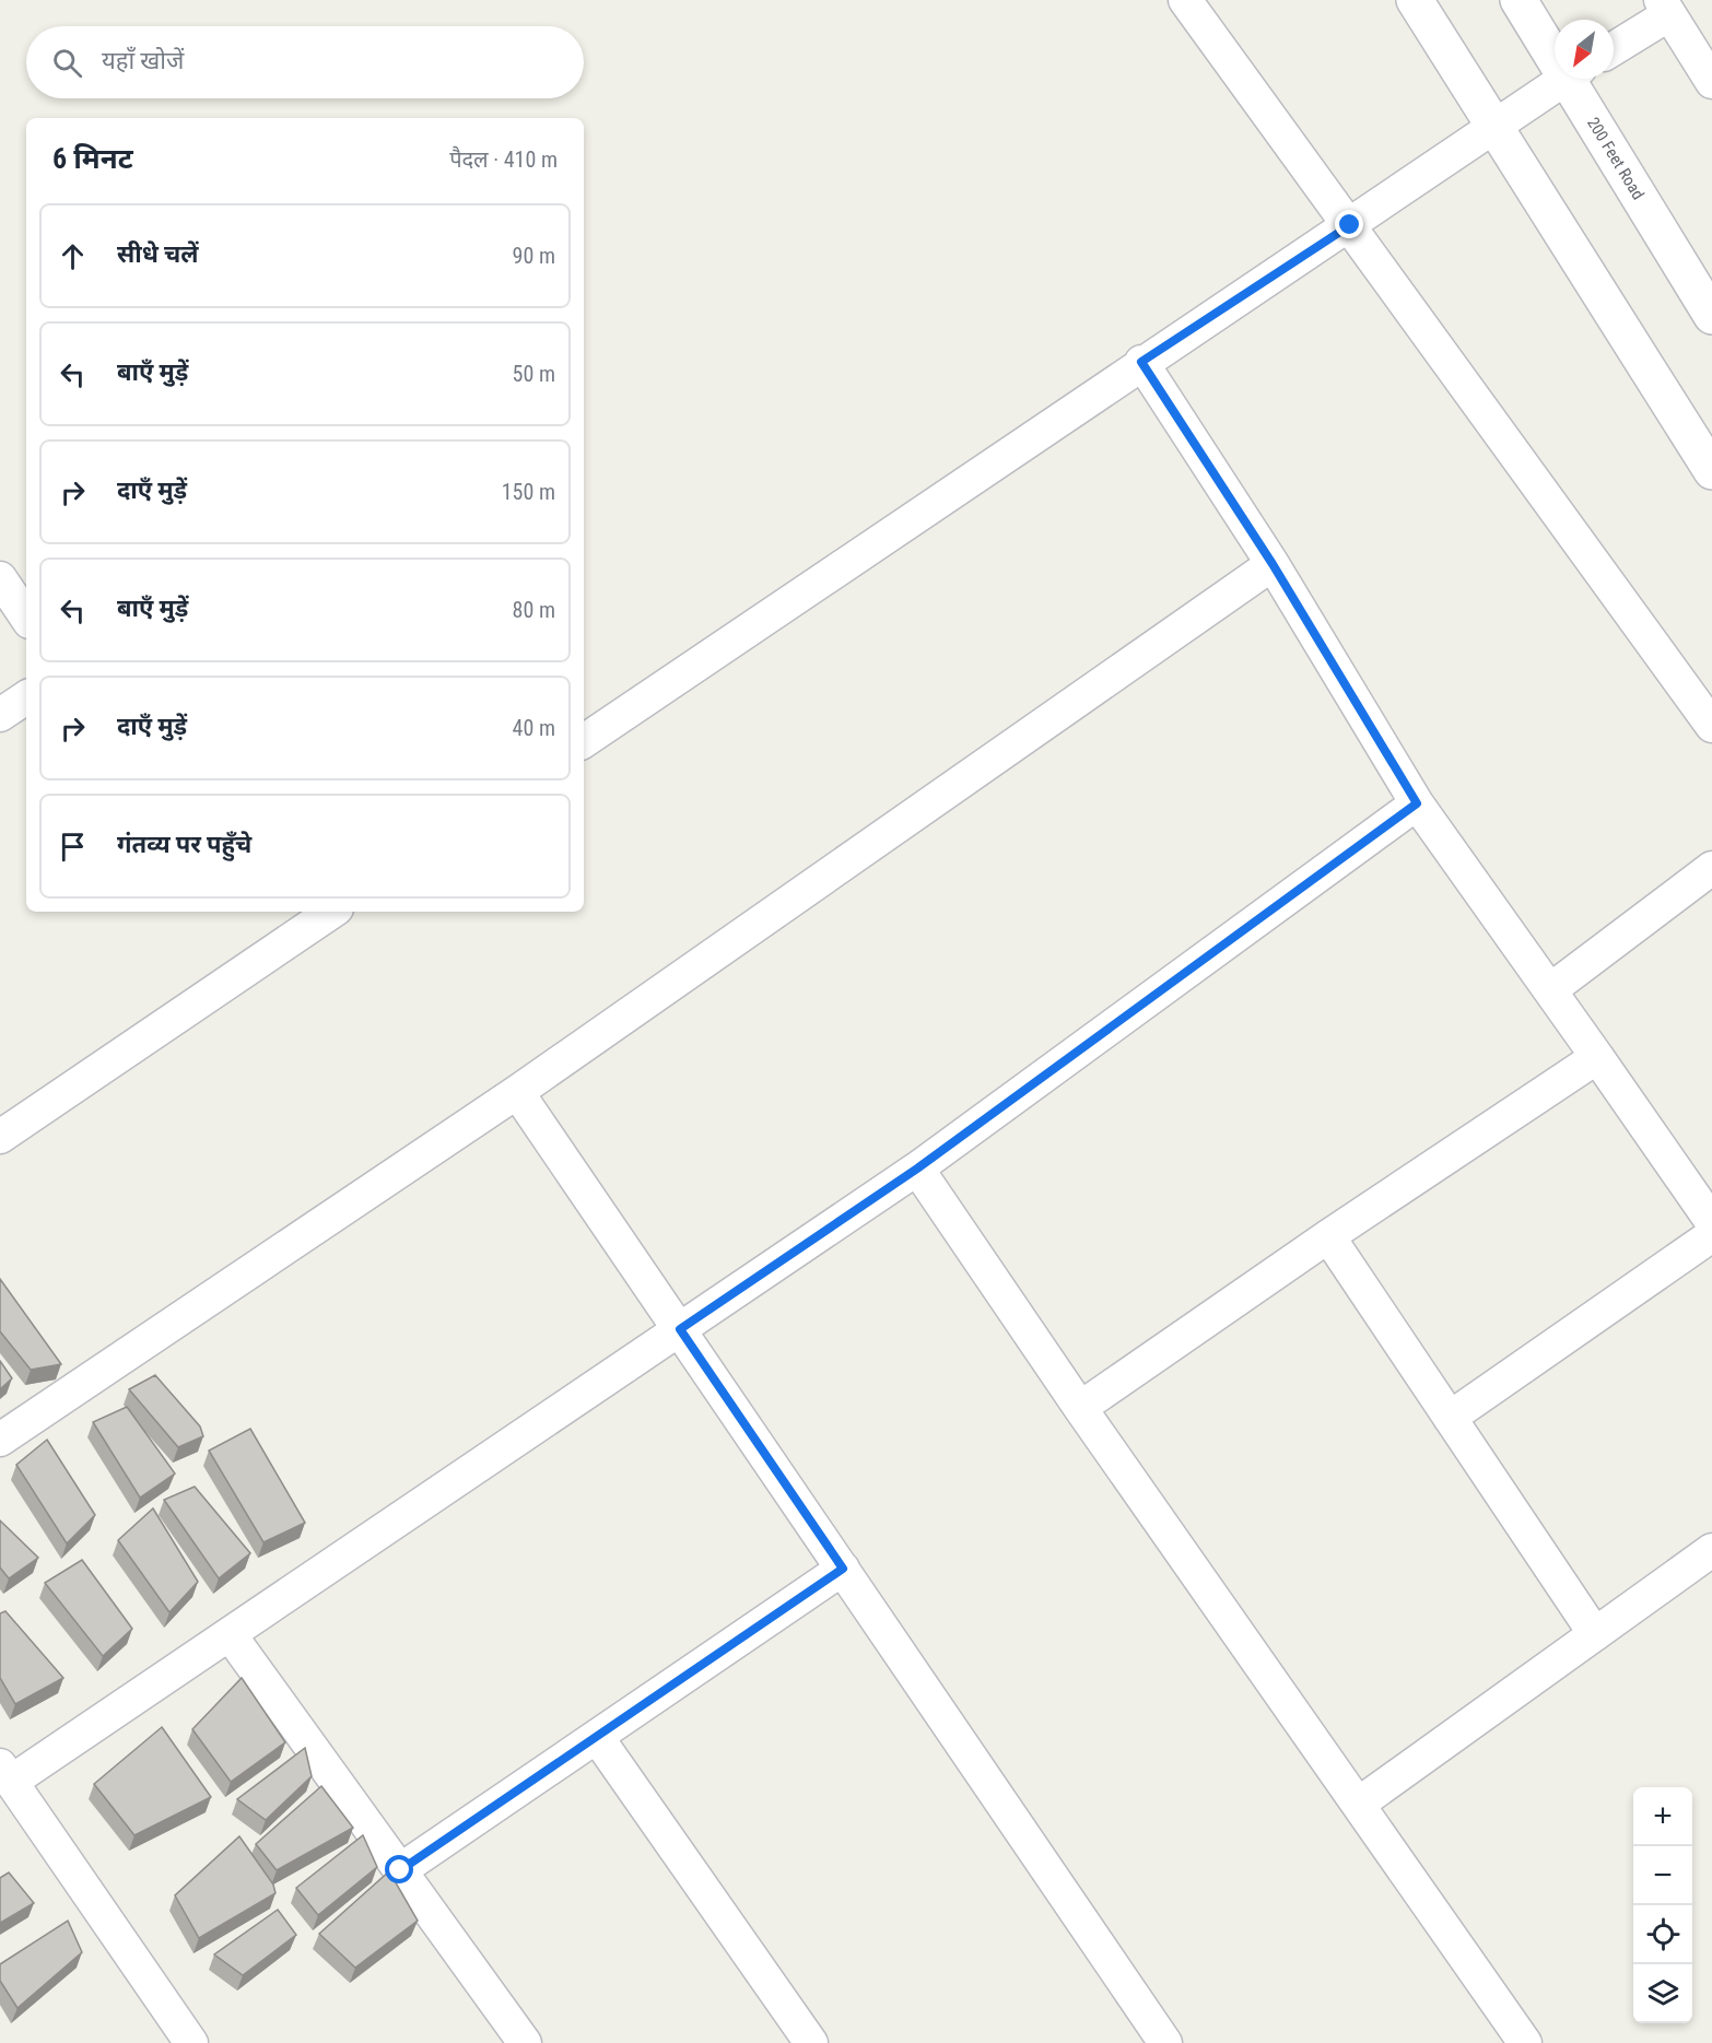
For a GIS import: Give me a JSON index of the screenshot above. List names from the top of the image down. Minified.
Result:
{"streets":{"street":["200 Feet Road"]},"north":"bottom left","page":{"search":"यहाँ खोजें","heading":["6 मिनट","पैदल · 410 m"],"list":[["सीधे चलें","90 m"],["बाएँ मुड़ें","50 m"],["दाएँ मुड़ें","150 m"],["बाएँ मुड़ें","80 m"],["दाएँ मुड़ें","40 m"],"गंतव्य पर पहुँचे"],"map_buttons":["+","−"]}}
